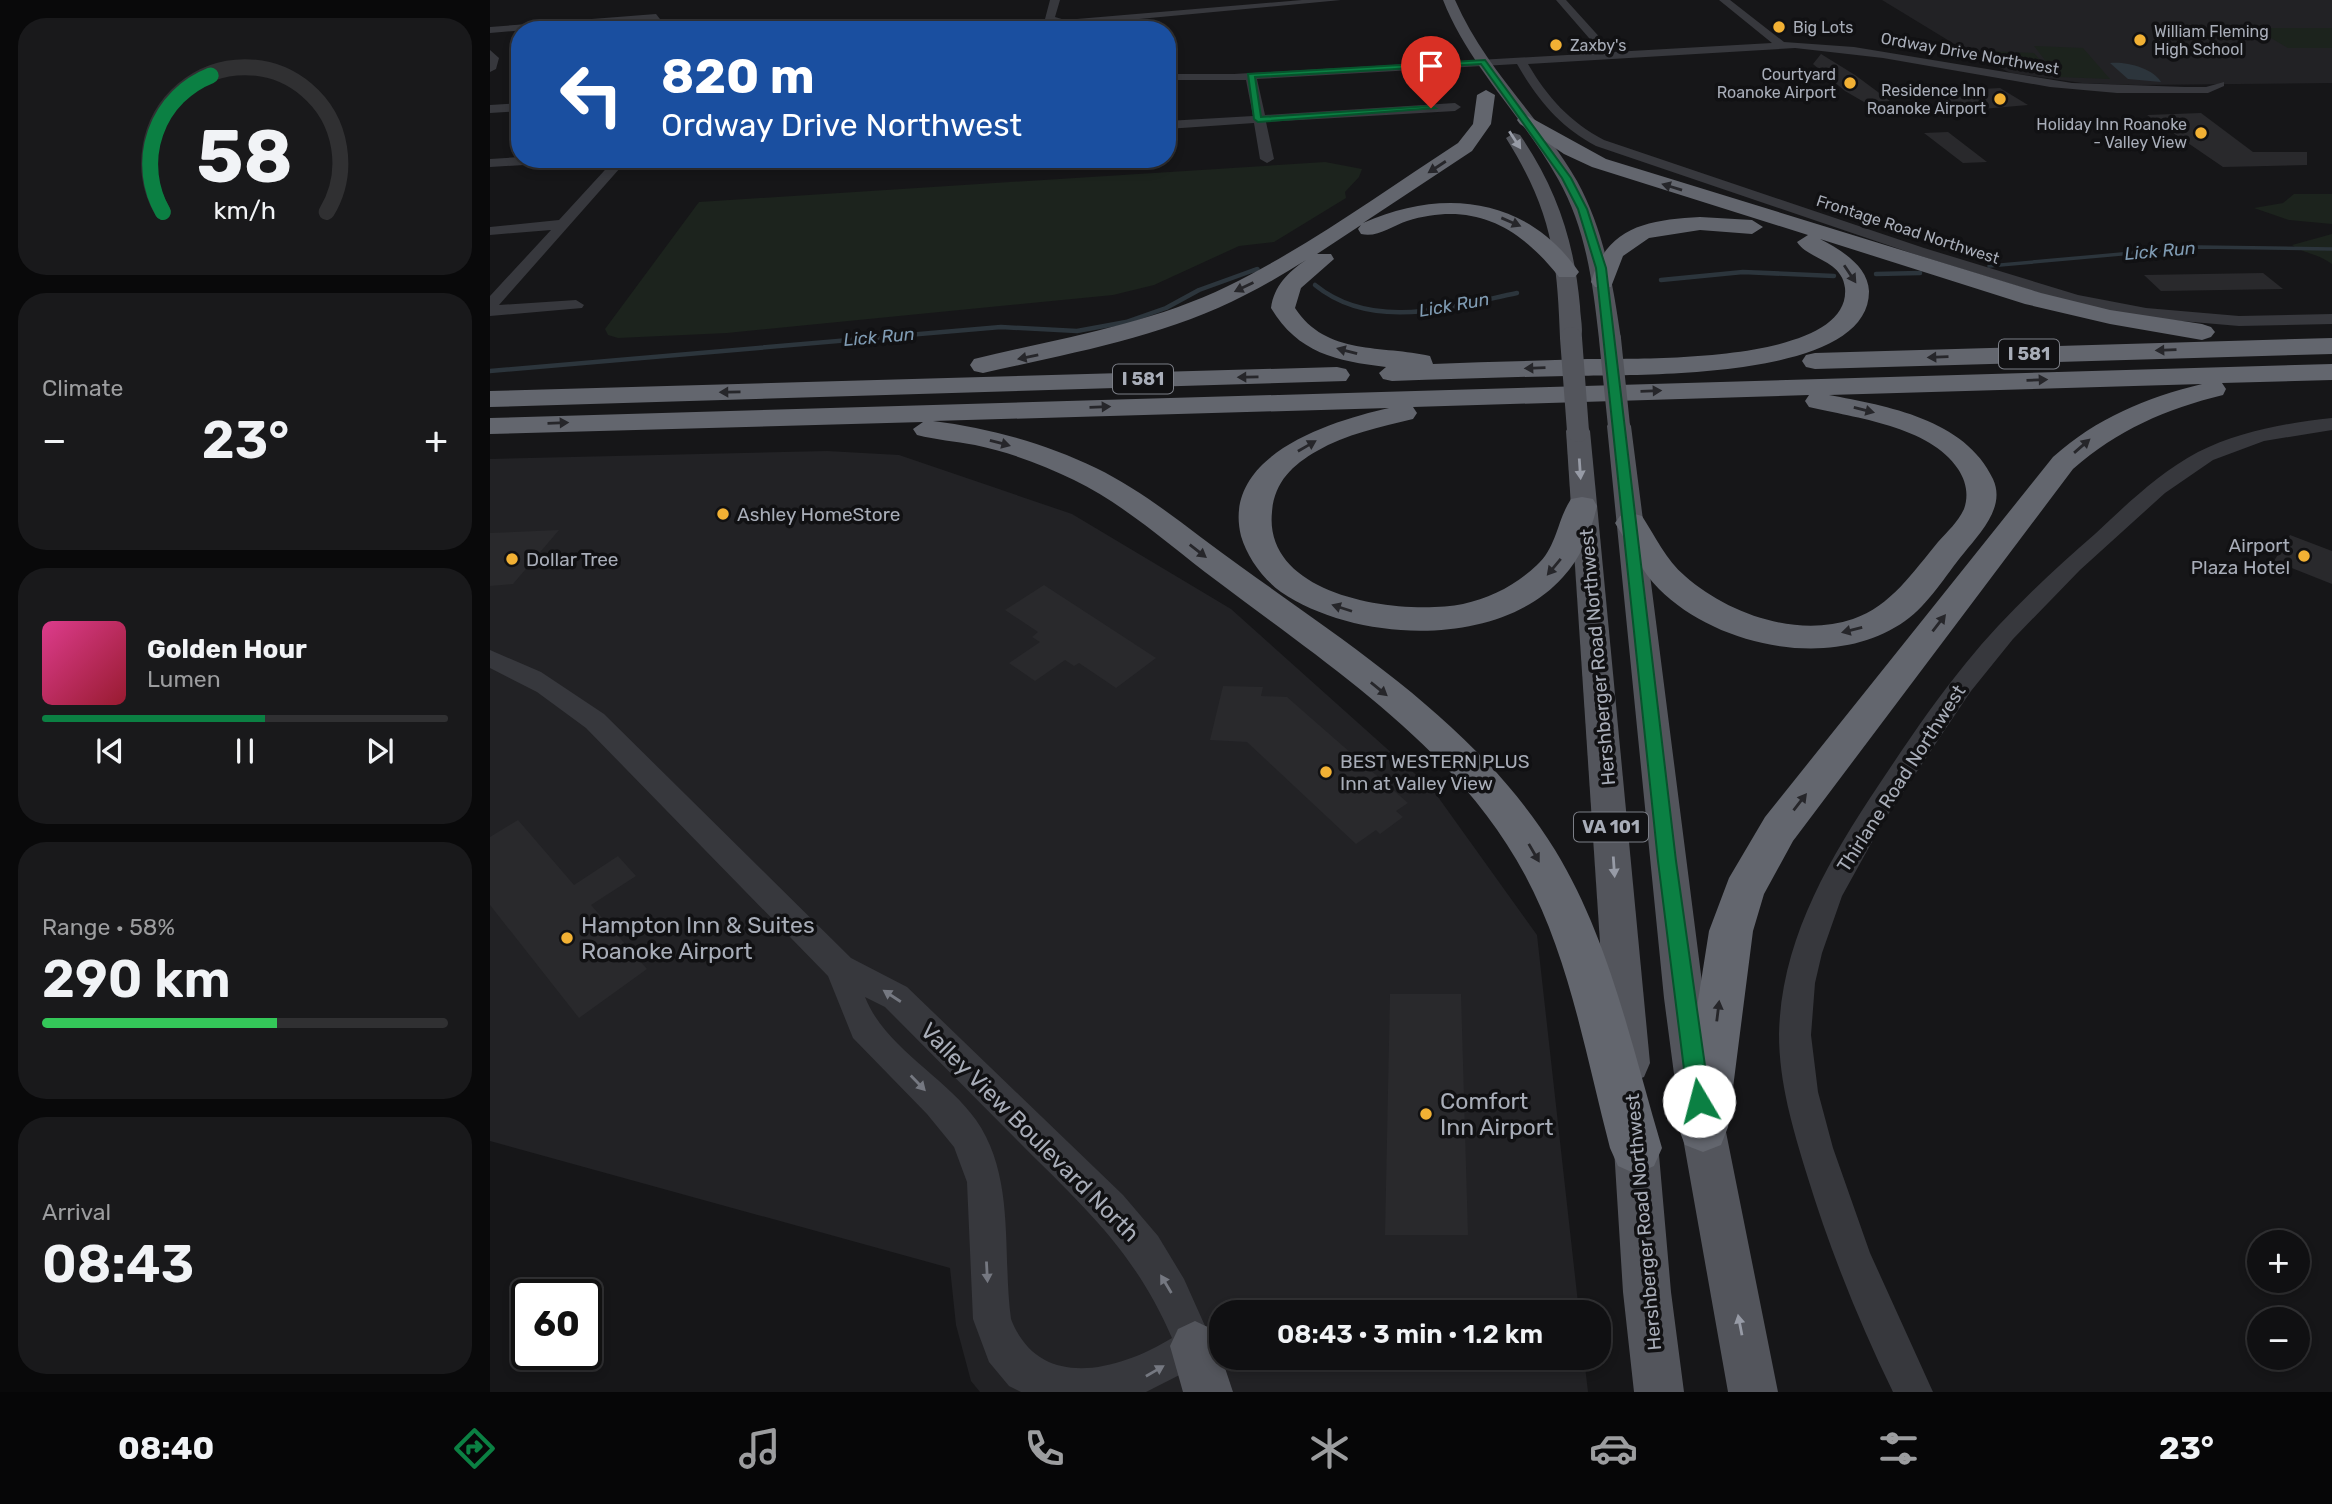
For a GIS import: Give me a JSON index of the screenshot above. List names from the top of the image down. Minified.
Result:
{"streets":{"highway":["I 581"],"main road":["Hershberger Road Northwest","VA 101"],"street":["Ordway Drive Northwest","Frontage Road Northwest","Thirlane Road Northwest","Valley View Boulevard North"]},"crossings":[["Ordway Drive Northwest","Frontage Road Northwest"],["Ordway Drive Northwest","Hershberger Road Northwest"],["Ordway Drive Northwest","VA 101"]],"water":["Lick Run"],"places":["Big Lots","William Fleming High School","Zaxby's","Courtyard Roanoke Airport","Residence Inn Roanoke Airport","Holiday Inn Roanoke - Valley View","Ashley HomeStore","Airport Plaza Hotel","Dollar Tree","BEST WESTERN PLUS Inn at Valley View","Hampton Inn & Suites Roanoke Airport","Comfort Inn Airport"],"page":{"turn":["820 m","Ordway Drive Northwest"],"tile":["Climate",["Range · 58%","290 km"],["Arrival","08:43"]],"heat":["−","23°","+"],"song":["Golden Hour","Lumen"],"map_buttons":["+","−"],"limit":"60","trip":"08:43 · 3 min · 1.2 km","tabs":["08:40","23°"],"gauge":["58","km/h"]}}
